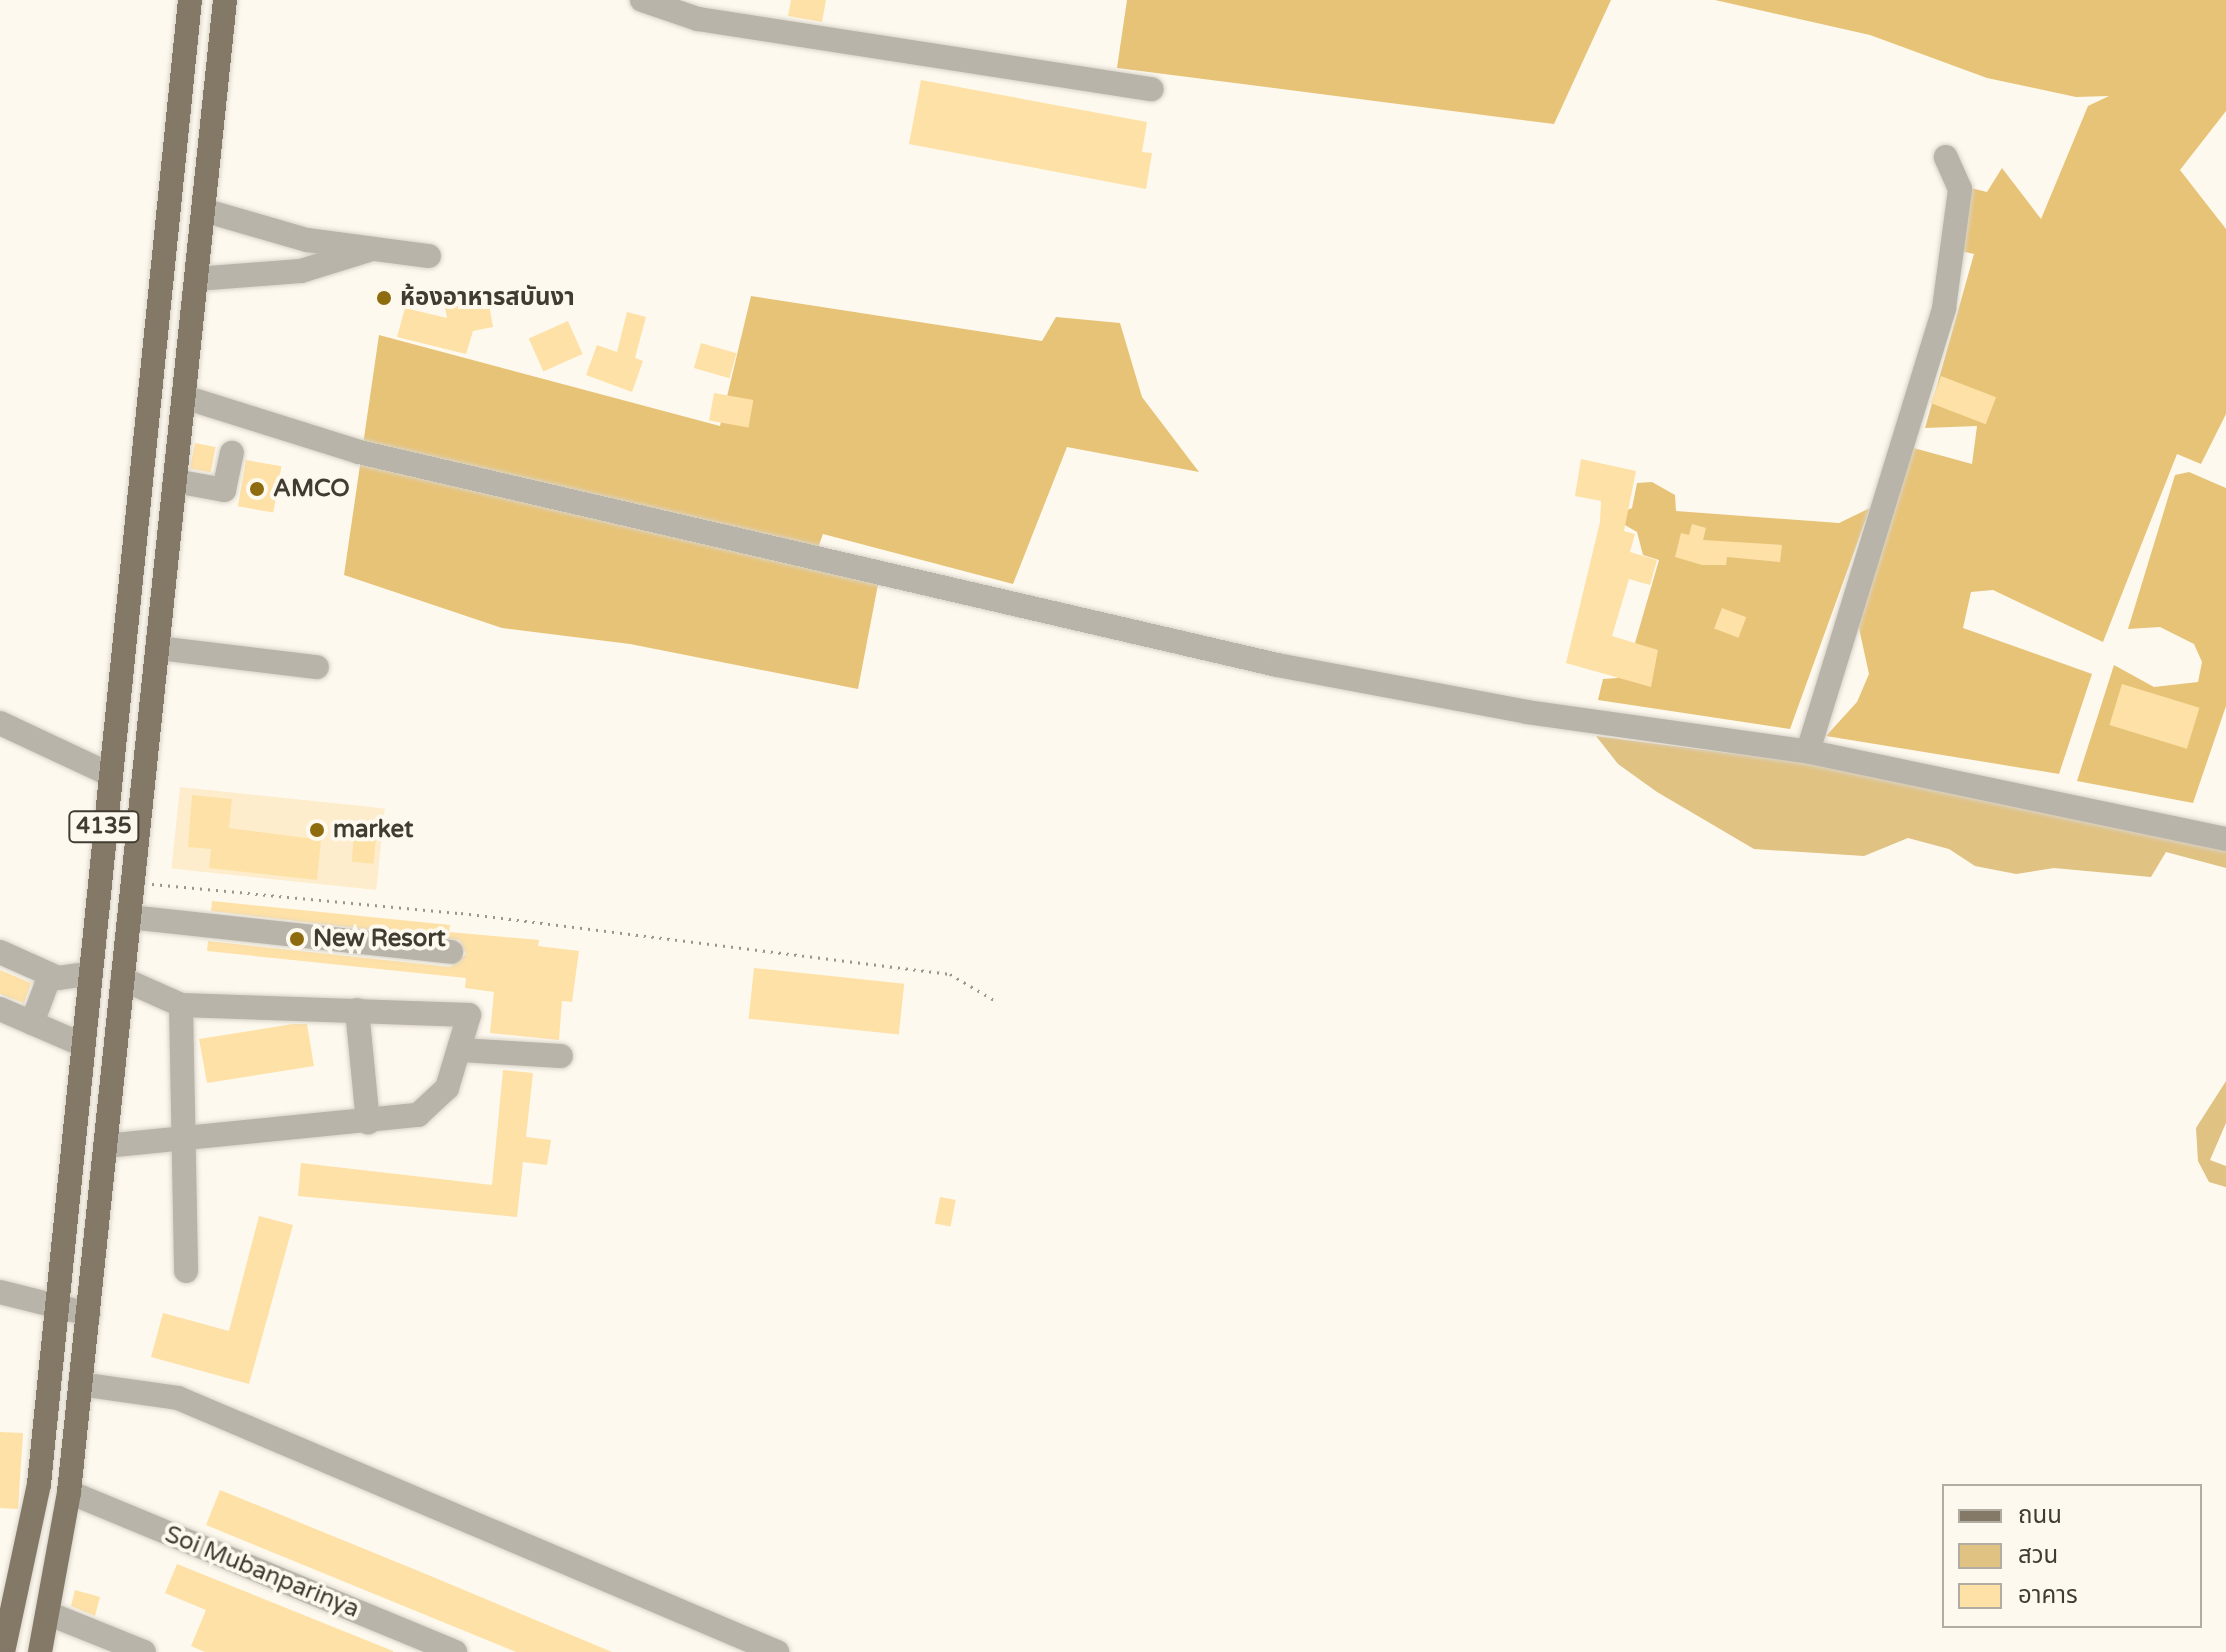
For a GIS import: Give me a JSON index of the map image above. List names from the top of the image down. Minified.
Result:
{"streets":{"main road":["4135"],"street":["Soi Mubanparinya"]},"crossings":[["4135","Soi Mubanparinya"]],"places":["ห้องอาหารสบันงา","AMCO","market","New Resort"],"legend":["ถนน","สวน","อาคาร"]}
